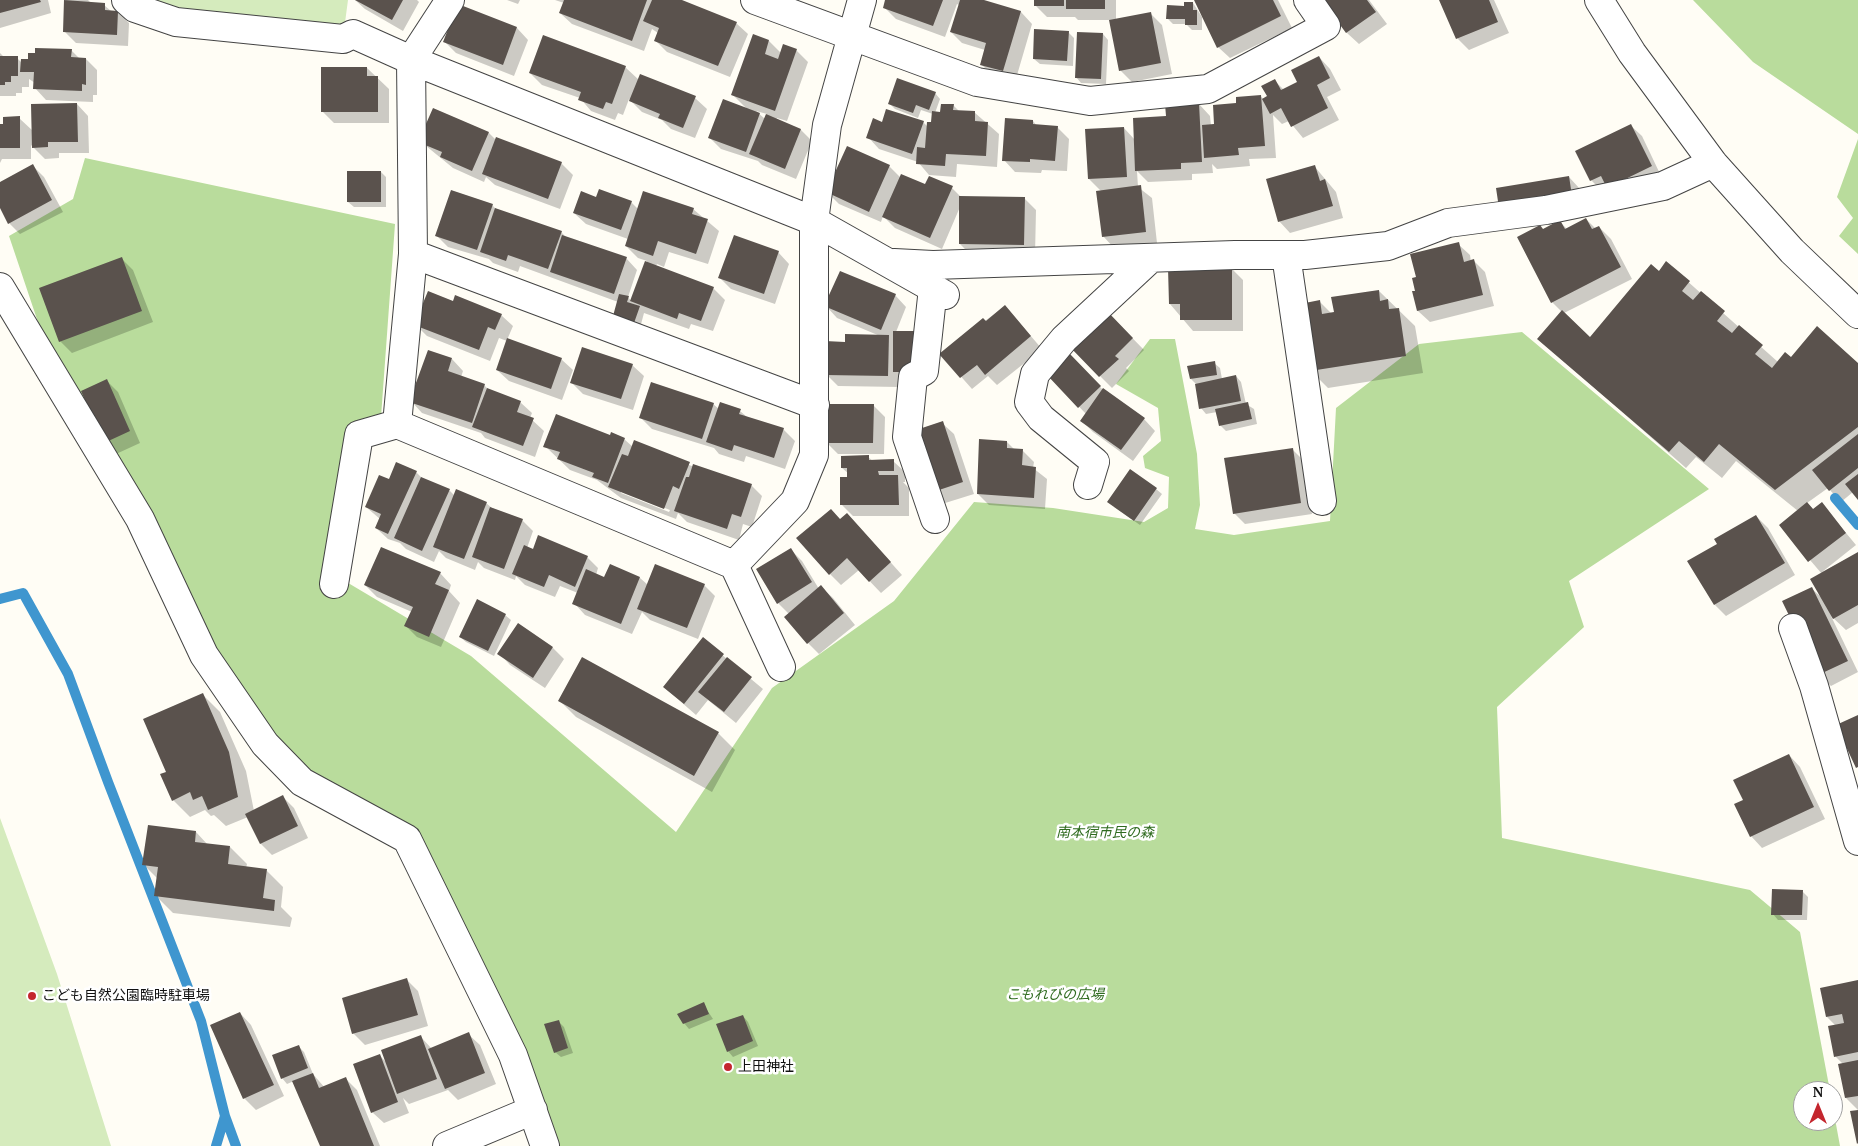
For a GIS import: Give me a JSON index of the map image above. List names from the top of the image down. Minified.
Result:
{"parks":["南本宿市民の森","こもれびの広場"],"places":["こども自然公園臨時駐車場","上田神社"],"north":"top"}
